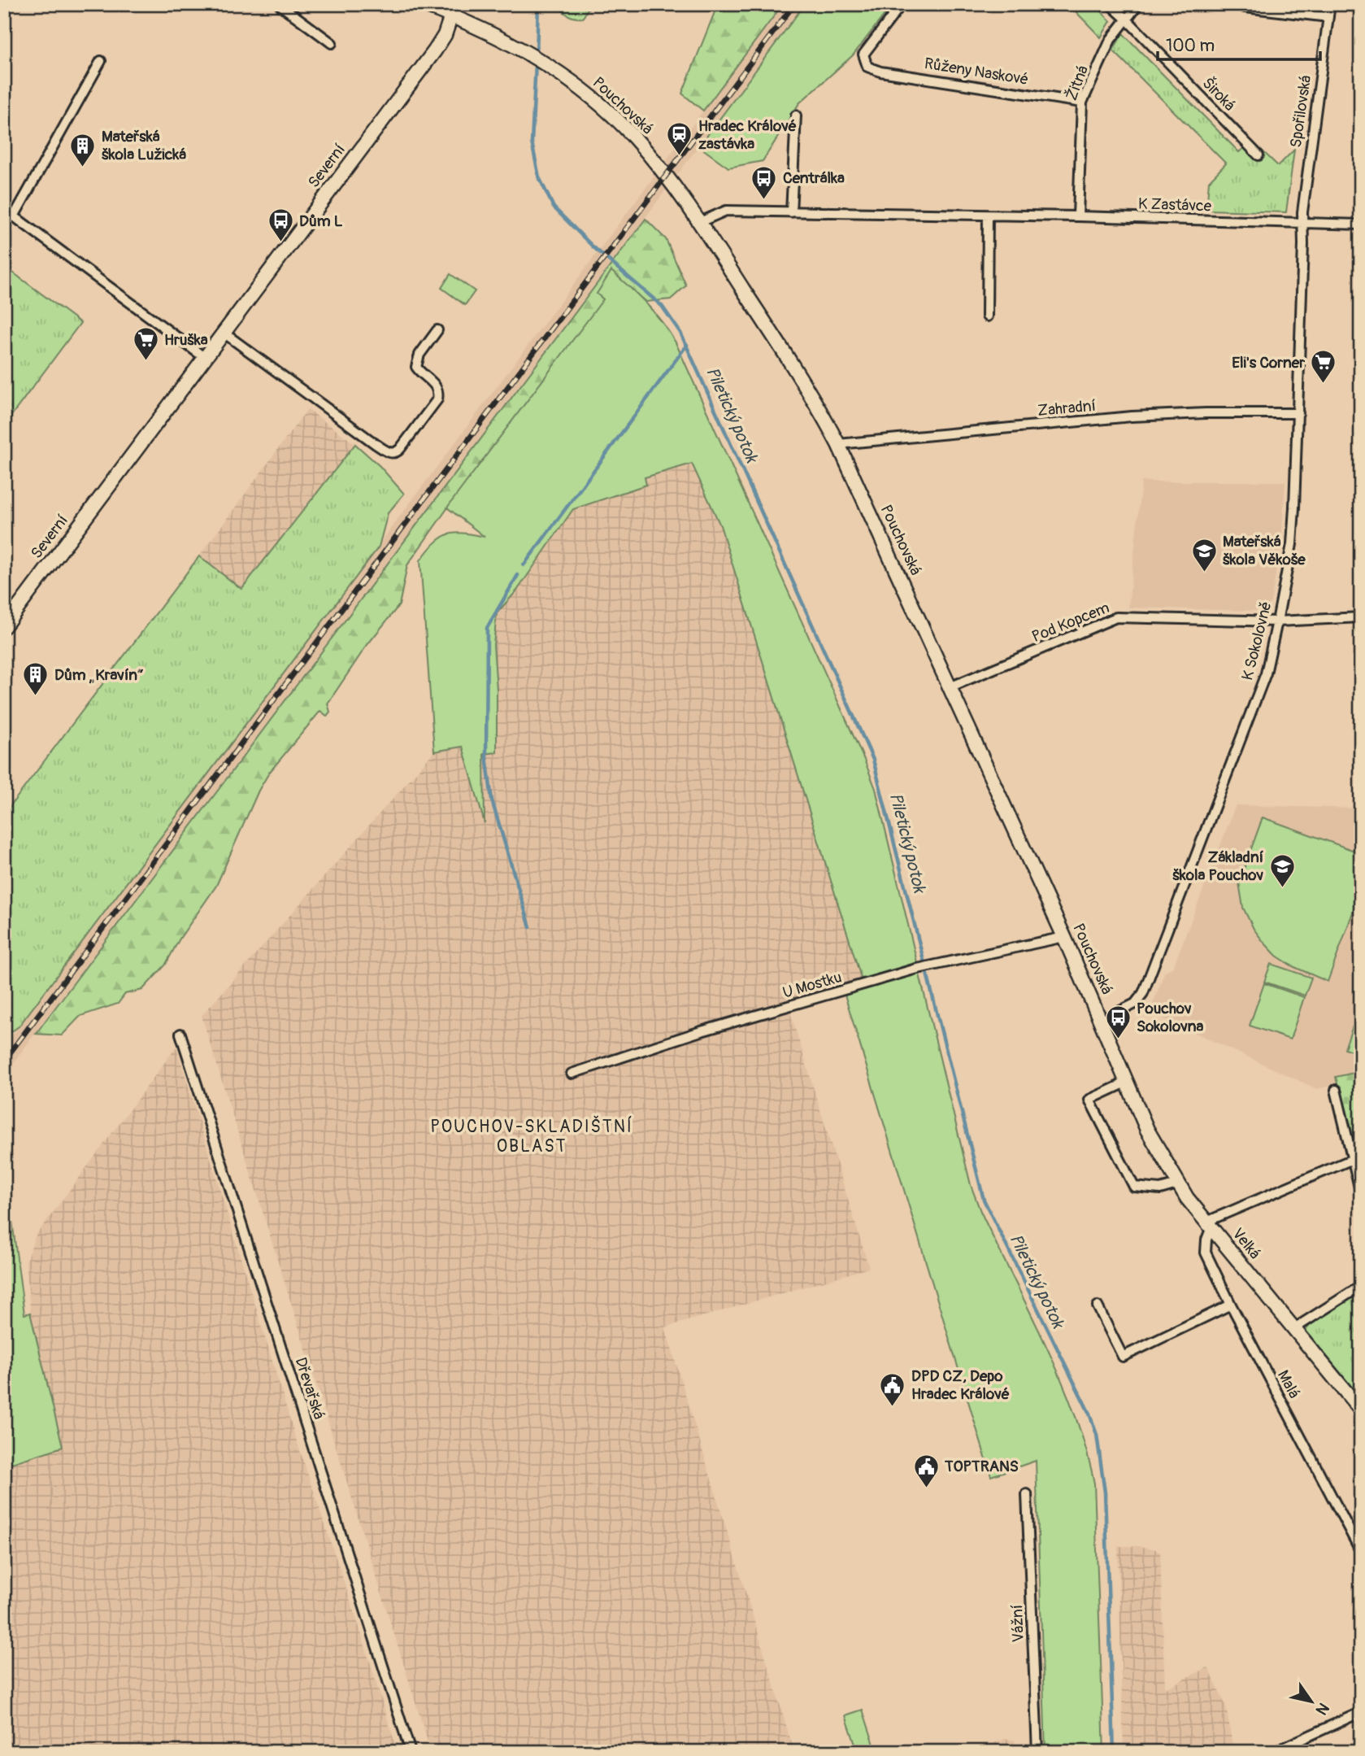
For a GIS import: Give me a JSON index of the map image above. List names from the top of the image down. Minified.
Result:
{"streets":{"street":["Růženy Naskové","Žitná","Široká","Pouchovská","Spořilovská","Severní","K Zastávce","Zahradní","Pod Kopcem","K Sokolovně","U Mostku","Velká","Malá","Dřevařská","Vážní"]},"crossings":[["Růženy Naskové","Žitná"],["Žitná","Široká"],["Žitná","K Zastávce"],["Pouchovská","Severní"],["Pouchovská","K Zastávce"],["Pouchovská","Zahradní"],["Pouchovská","Pod Kopcem"],["Pouchovská","K Sokolovně"],["Pouchovská","U Mostku"],["Pouchovská","Velká"],["Pouchovská","Malá"],["Spořilovská","K Zastávce"],["Spořilovská","K Sokolovně"],["K Zastávce","K Sokolovně"],["Zahradní","K Sokolovně"],["Pod Kopcem","K Sokolovně"],["Velká","Malá"]],"districts":["POUCHOV-SKLADIŠTNÍ OBLAST"],"water":["Piletický potok"],"places":{"station":["Hradec Králové zastávka"],"building":["Mateřská škola Lužická","Dům „Kravín“"],"bus stop":["Centrálka","Dům L","Pouchov Sokolovna"],"supermarket":["Hruška","Eli's Corner"],"school or university":["Mateřská škola Věkoše","Základní škola Pouchov"],"public building":["DPD CZ, Depo Hradec Králové","TOPTRANS"]},"scale_bar":"100 m","north":"bottom right"}
